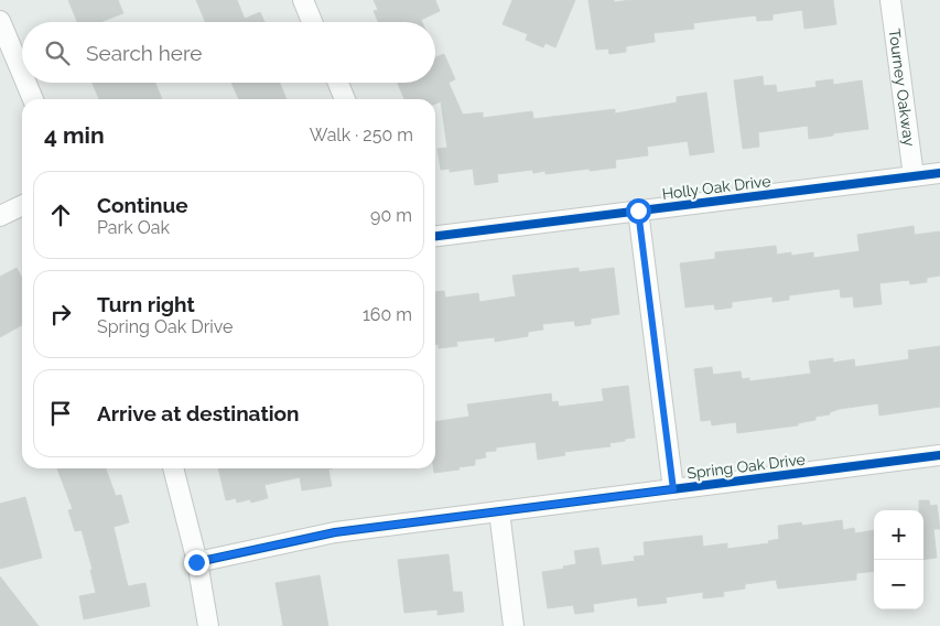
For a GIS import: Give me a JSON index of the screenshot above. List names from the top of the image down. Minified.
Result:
{"streets":{"street":["Tourney Oakway","Holly Oak Drive","Spring Oak Drive"]},"crossings":[["Tourney Oakway","Holly Oak Drive"]],"page":{"search":"Search here","heading":["4 min","Walk · 250 m"],"list":[["Continue","Park Oak","90 m"],["Turn right","Spring Oak Drive","160 m"],"Arrive at destination"],"map_buttons":["+","−"]}}
